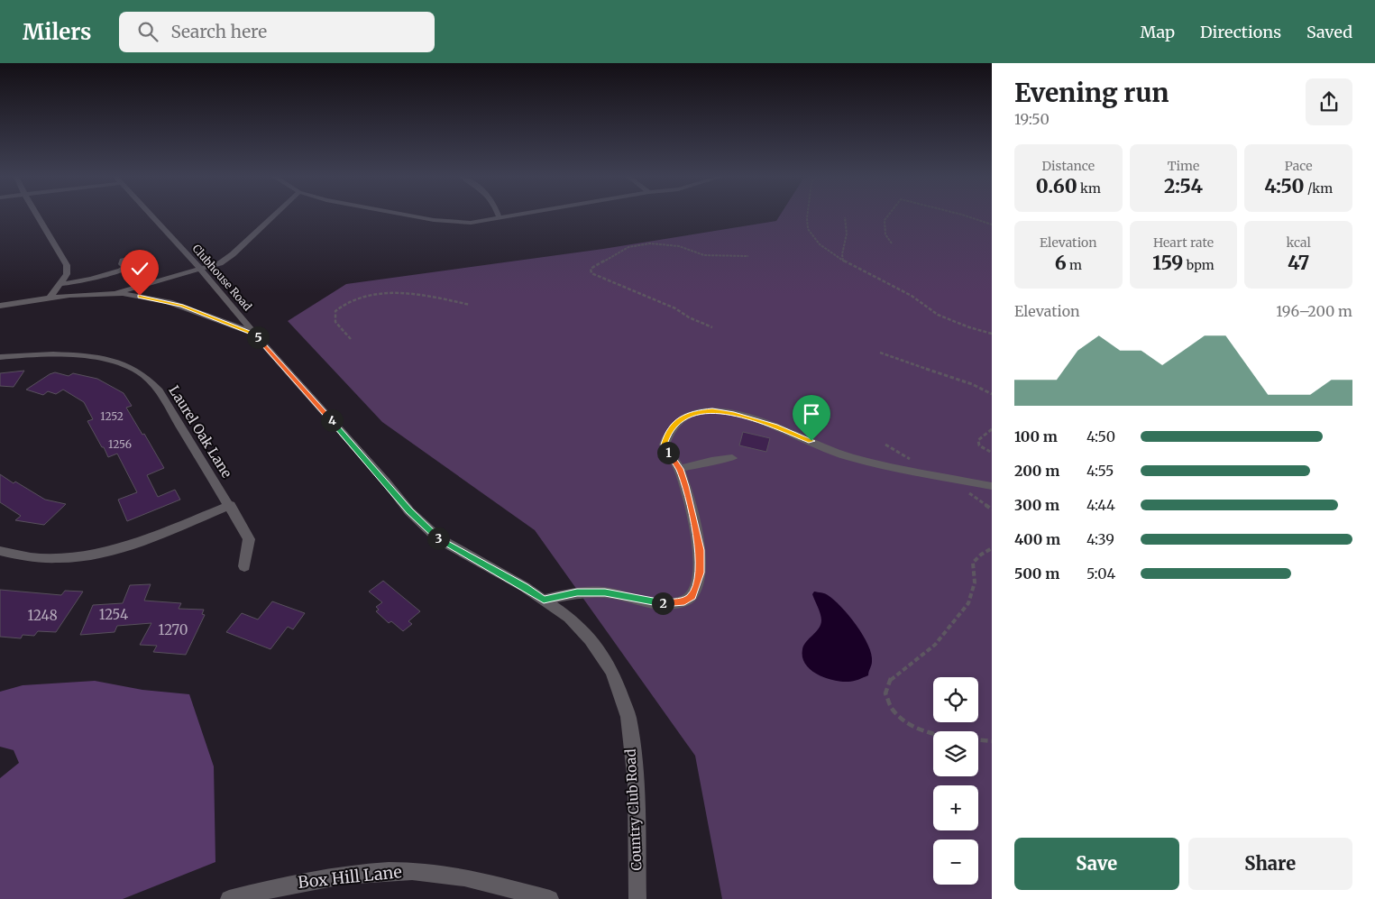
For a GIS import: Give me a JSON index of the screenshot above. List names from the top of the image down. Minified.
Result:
{"streets":{"street":["Clubhouse Road","Laurel Oak Lane","Country Club Road","Box Hill Lane"]},"crossings":[["Clubhouse Road","Country Club Road"]],"house_numbers":["1252","1256","1254","1248","1270"],"page":{"header":"Milers","search":"Search here","nav":["Map","Directions","Saved"],"heading":["Evening run","19:50"],"stats":[["Distance","0.60 km"],["Time","2:54"],["Pace","4:50 /km"],["Elevation","6 m"],["Heart rate","159 bpm"],["kcal","47"]],"chart":["Elevation","196–200 m"],"pins":["5","4","1","3","2"],"list":[{"name":"100 m","note":"4:50"},{"name":"200 m","note":"4:55"},{"name":"300 m","note":"4:44"},{"name":"400 m","note":"4:39"},{"name":"500 m","note":"5:04"}],"map_buttons":["+","−"],"buttons":["Save","Share"]}}
